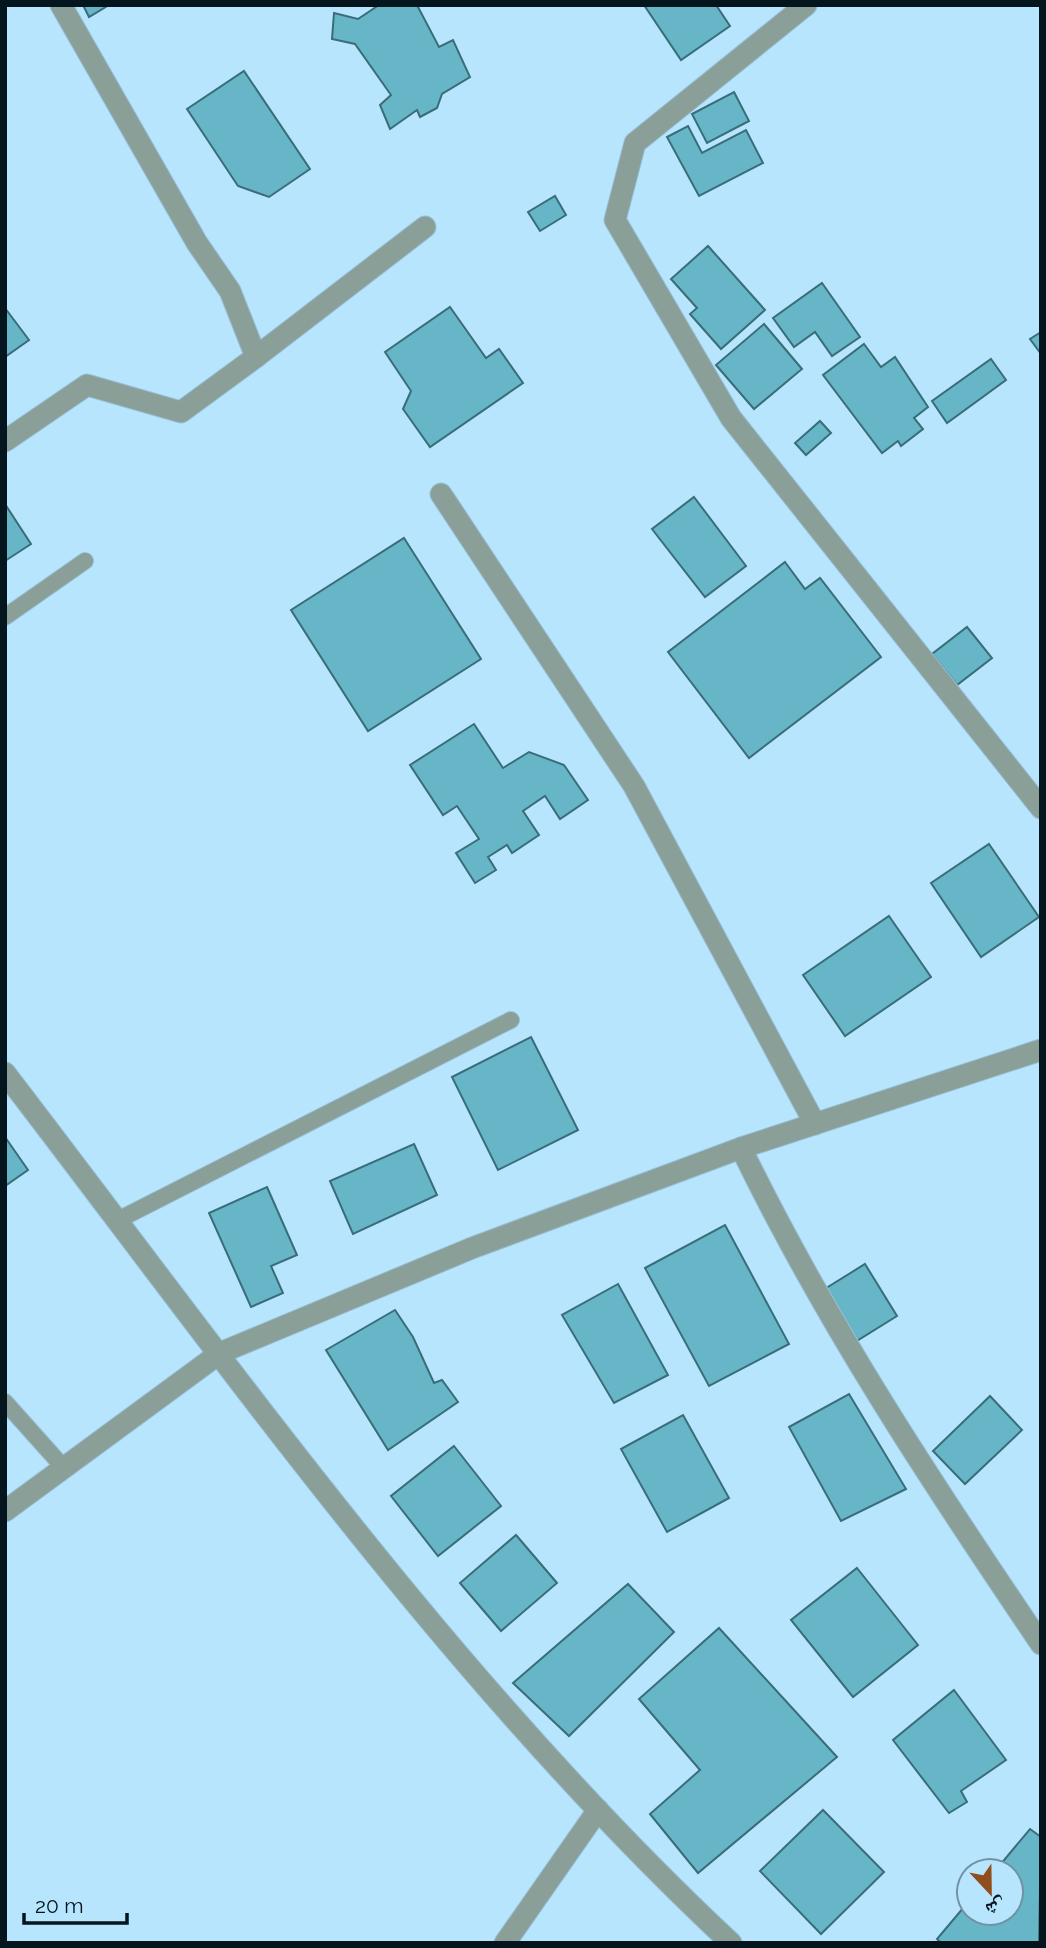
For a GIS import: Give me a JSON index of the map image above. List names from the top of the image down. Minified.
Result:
{"scale_bar":"20 m","north":"bottom"}
